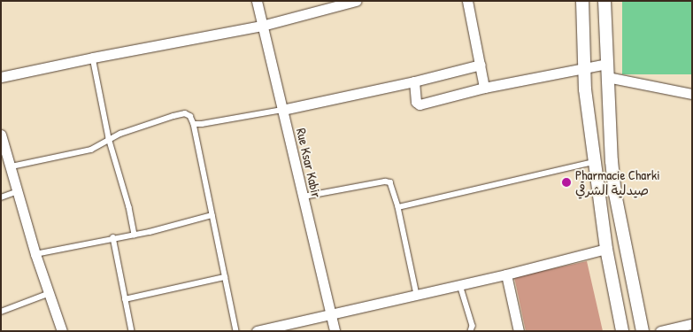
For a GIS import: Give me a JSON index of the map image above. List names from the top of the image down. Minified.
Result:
{"streets":{"street":["Rue Ksar Kabir"]},"places":["Pharmacie Charki صيدلية الشرقي"]}
